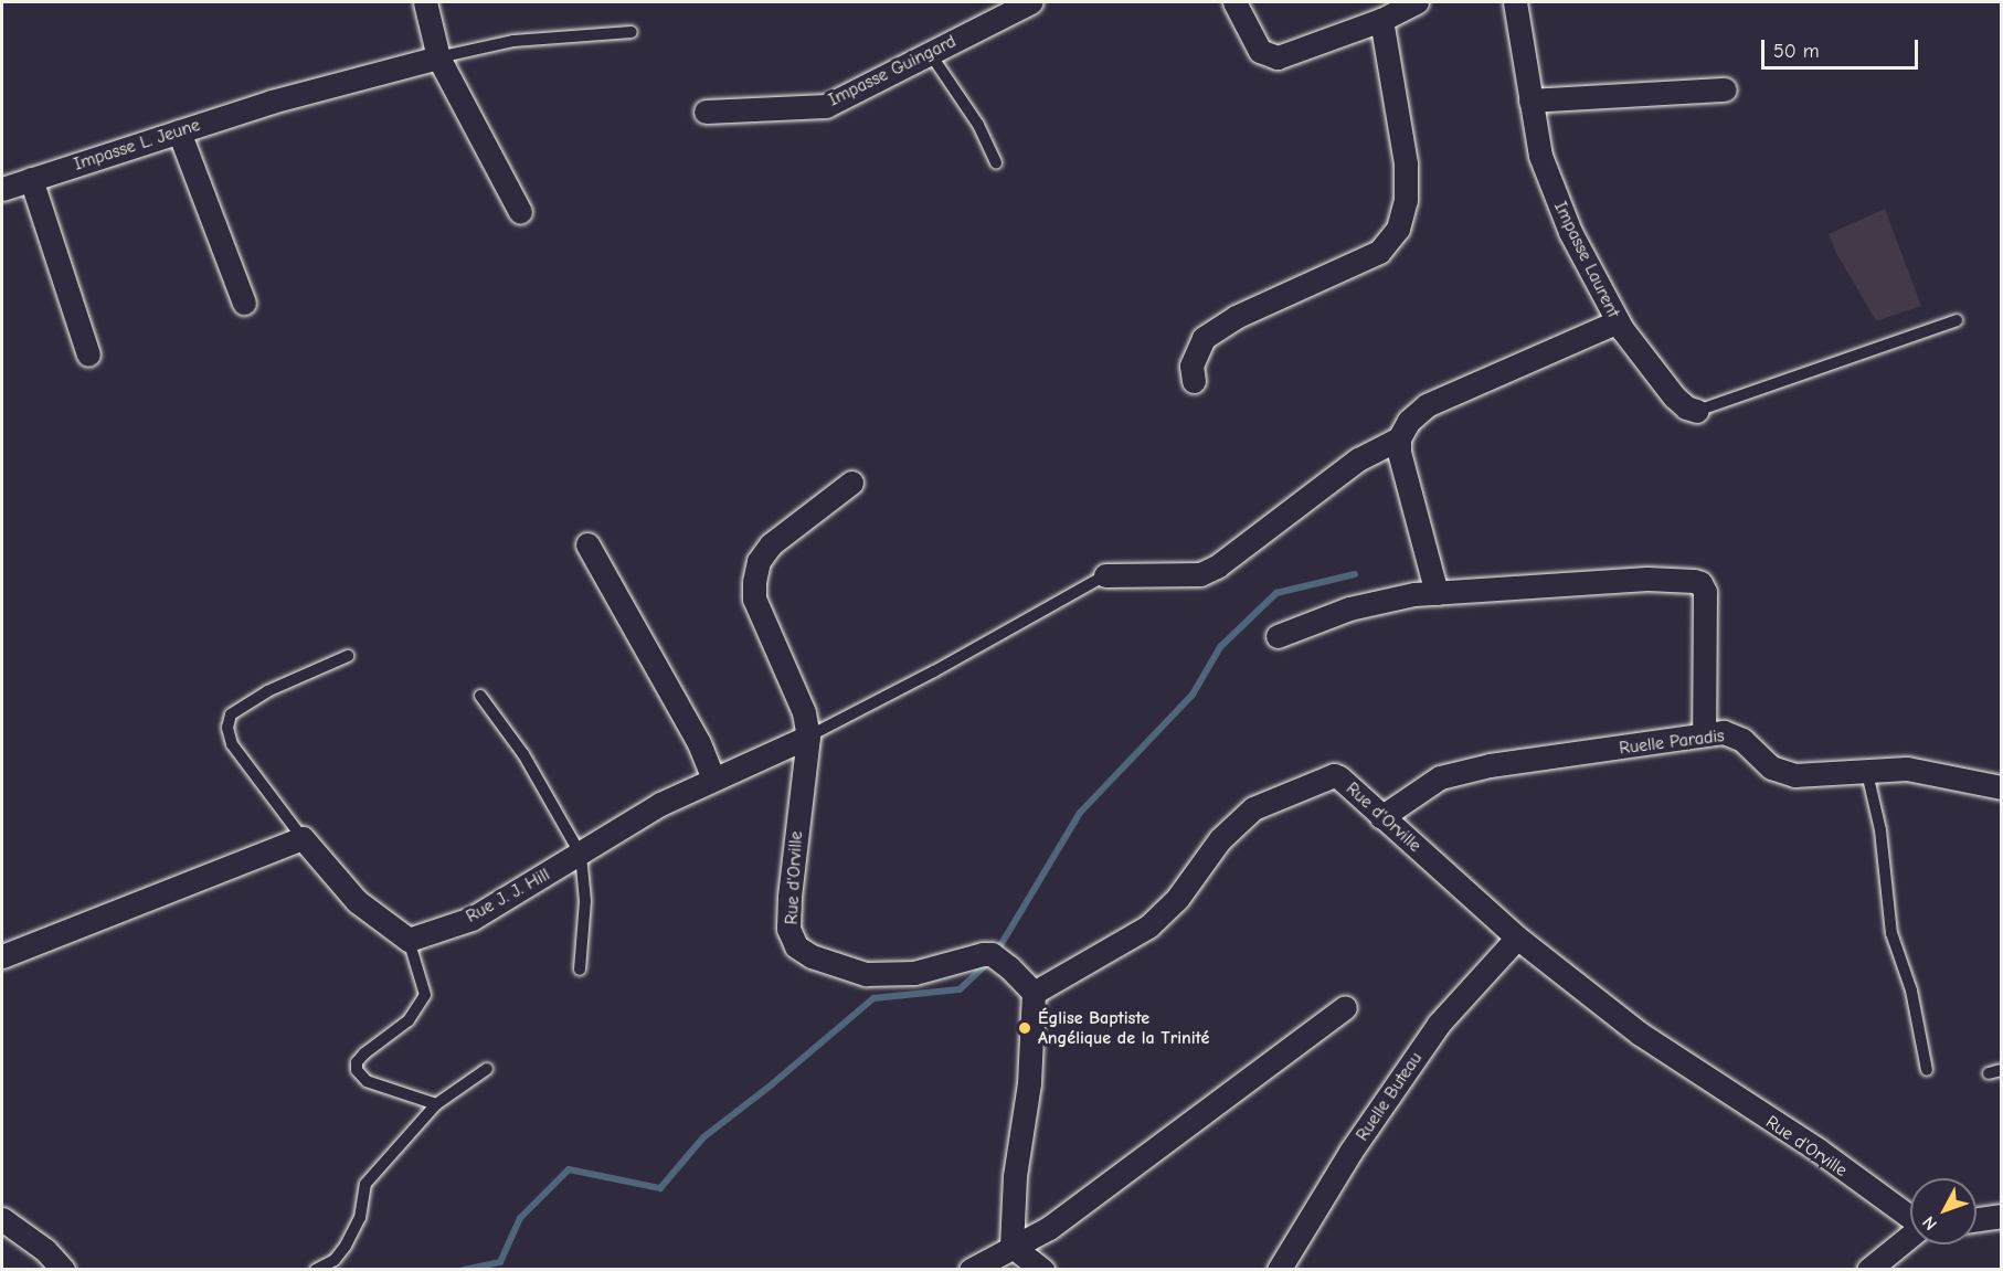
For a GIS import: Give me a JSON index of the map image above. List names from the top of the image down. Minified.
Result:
{"streets":{"street":["Impasse Guingard","Impasse L. Jeune","Impasse Laurent","Ruelle Paradis","Rue d'Orville","Rue J. J. Hill","Ruelle Buteau"]},"crossings":[["Ruelle Paradis","Rue d'Orville"],["Rue d'Orville","Rue J. J. Hill"],["Rue d'Orville","Ruelle Buteau"]],"places":["Église Baptiste Angélique de la Trinité"],"scale_bar":"50 m","north":"bottom left"}
